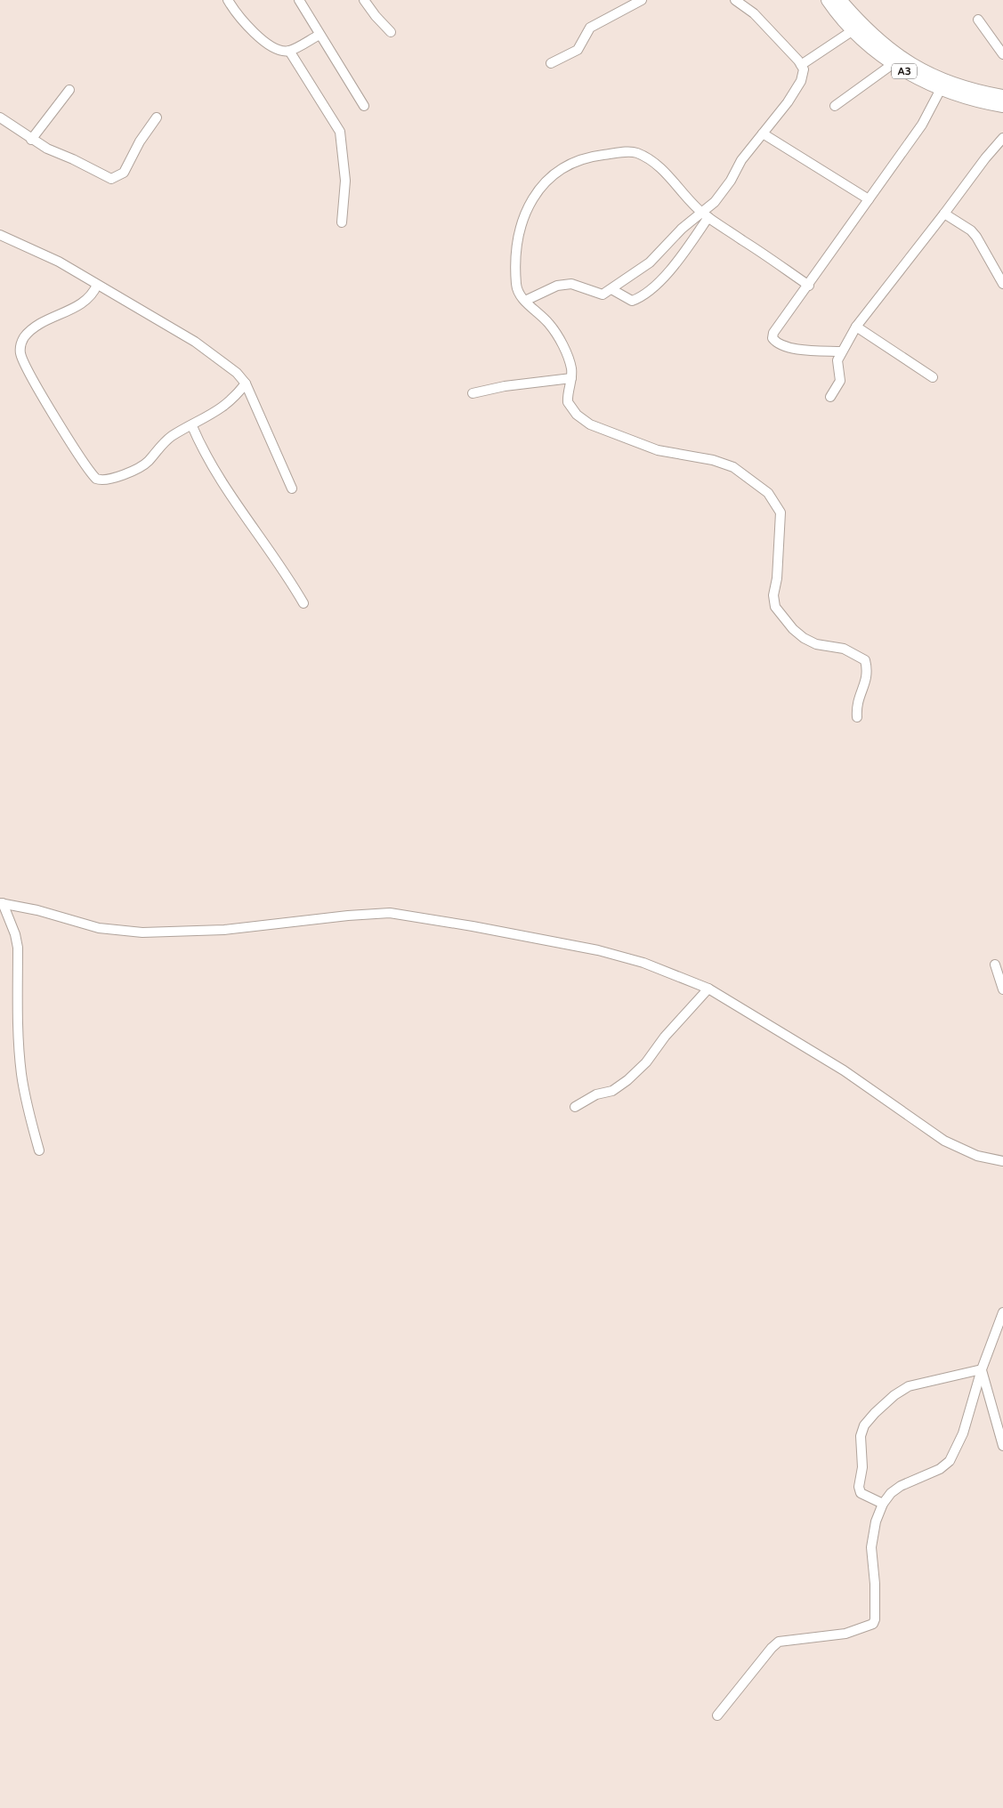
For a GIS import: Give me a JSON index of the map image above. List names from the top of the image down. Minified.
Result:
{"streets":{"main road":["A3"]}}
